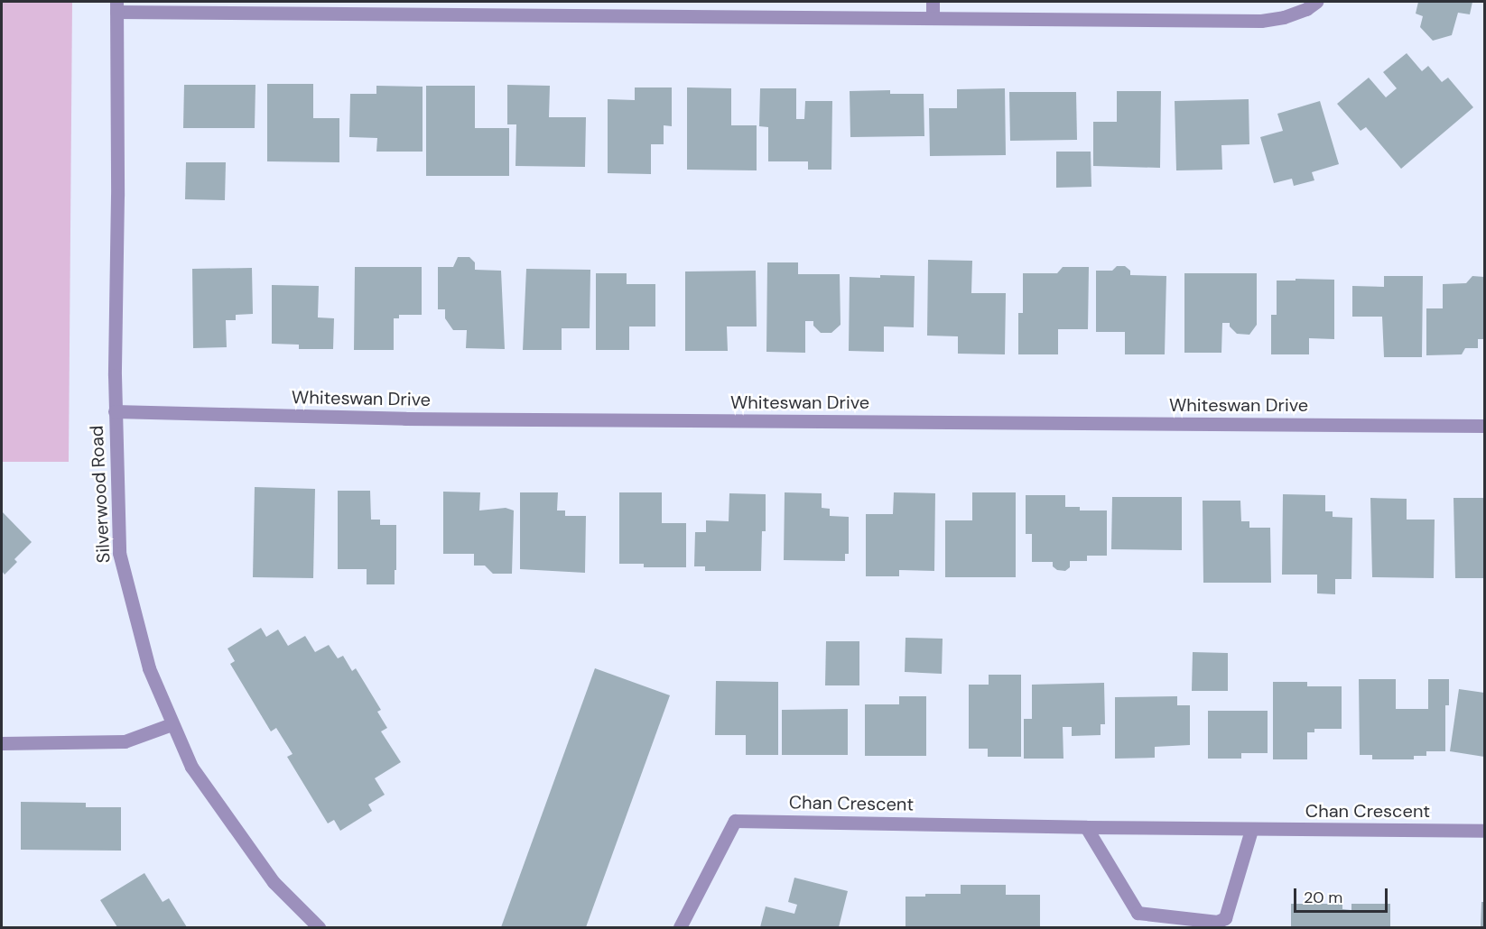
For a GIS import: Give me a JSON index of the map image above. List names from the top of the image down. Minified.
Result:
{"streets":{"street":["Whiteswan Drive","Silverwood Road","Chan Crescent"]},"crossings":[["Whiteswan Drive","Silverwood Road"]],"scale_bar":"20 m"}
